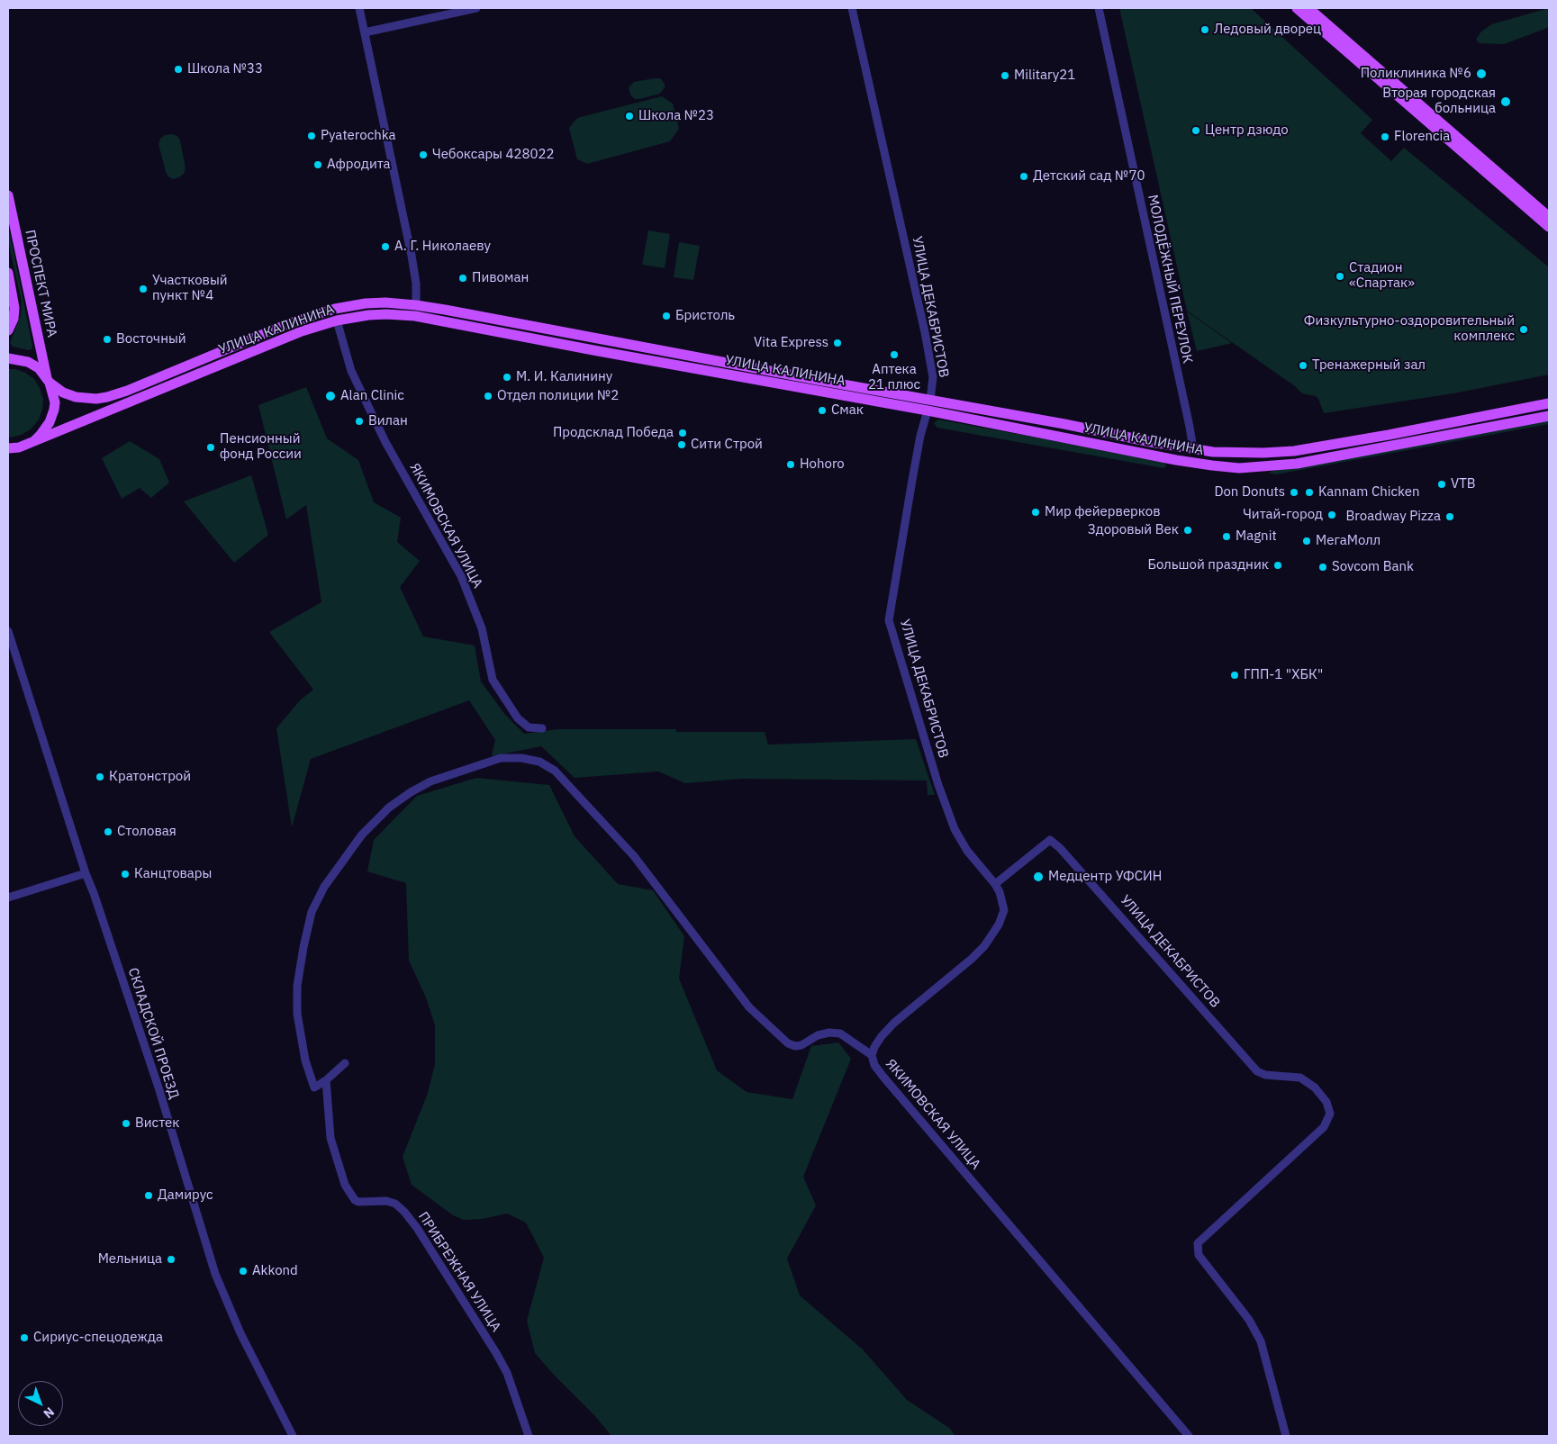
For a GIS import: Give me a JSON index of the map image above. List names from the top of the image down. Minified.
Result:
{"streets":{"main road":["ПРОСПЕКТ МИРА","УЛИЦА ДЕКАБРИСТОВ","УЛИЦА КАЛИНИНА"],"street":["МОЛОДЁЖНЫЙ ПЕРЕУЛОК","ЯКИМОВСКАЯ УЛИЦА","СКЛАДСКОЙ ПРОЕЗД","ПРИБРЕЖНАЯ УЛИЦА"]},"crossings":[["МОЛОДЁЖНЫЙ ПЕРЕУЛОК","УЛИЦА КАЛИНИНА"],["ПРОСПЕКТ МИРА","УЛИЦА КАЛИНИНА"],["УЛИЦА ДЕКАБРИСТОВ","УЛИЦА КАЛИНИНА"],["УЛИЦА КАЛИНИНА","ЯКИМОВСКАЯ УЛИЦА"],["ЯКИМОВСКАЯ УЛИЦА","ПРИБРЕЖНАЯ УЛИЦА"]],"places":["Ледовый дворец","Школа №33","Поликлиника №6","Military21","Вторая городская больница","Школа №23","Центр дзюдо","Pyaterochka","Florencia","Чебоксары 428022","Афродита","Детский сад №70","А. Г. Николаеву","Стадион «Спартак»","Пивоман","Участковый пункт №4","Бристоль","Физкультурно-оздоровительный комплекс","Восточный","Vita Express","Аптека 21 плюс","Тренажерный зал","М. И. Калинину","Alan Clinic","Отдел полиции №2","Смак","Вилан","Продсклад Победа","Сити Строй","Пенсионный фонд России","Hohoro","VTB","Don Donuts","Kannam Chicken","Мир фейерверков","Читай-город","Broadway Pizza","Здоровый Век","Magnit","МегаМолл","Большой праздник","Sovcom Bank","ГПП-1 \"ХБК\"","Кратонстрой","Столовая","Канцтовары","Медцентр УФСИН","Вистек","Дамирус","Мельница","Akkond","Сириус-спецодежда"],"north":"bottom right"}
